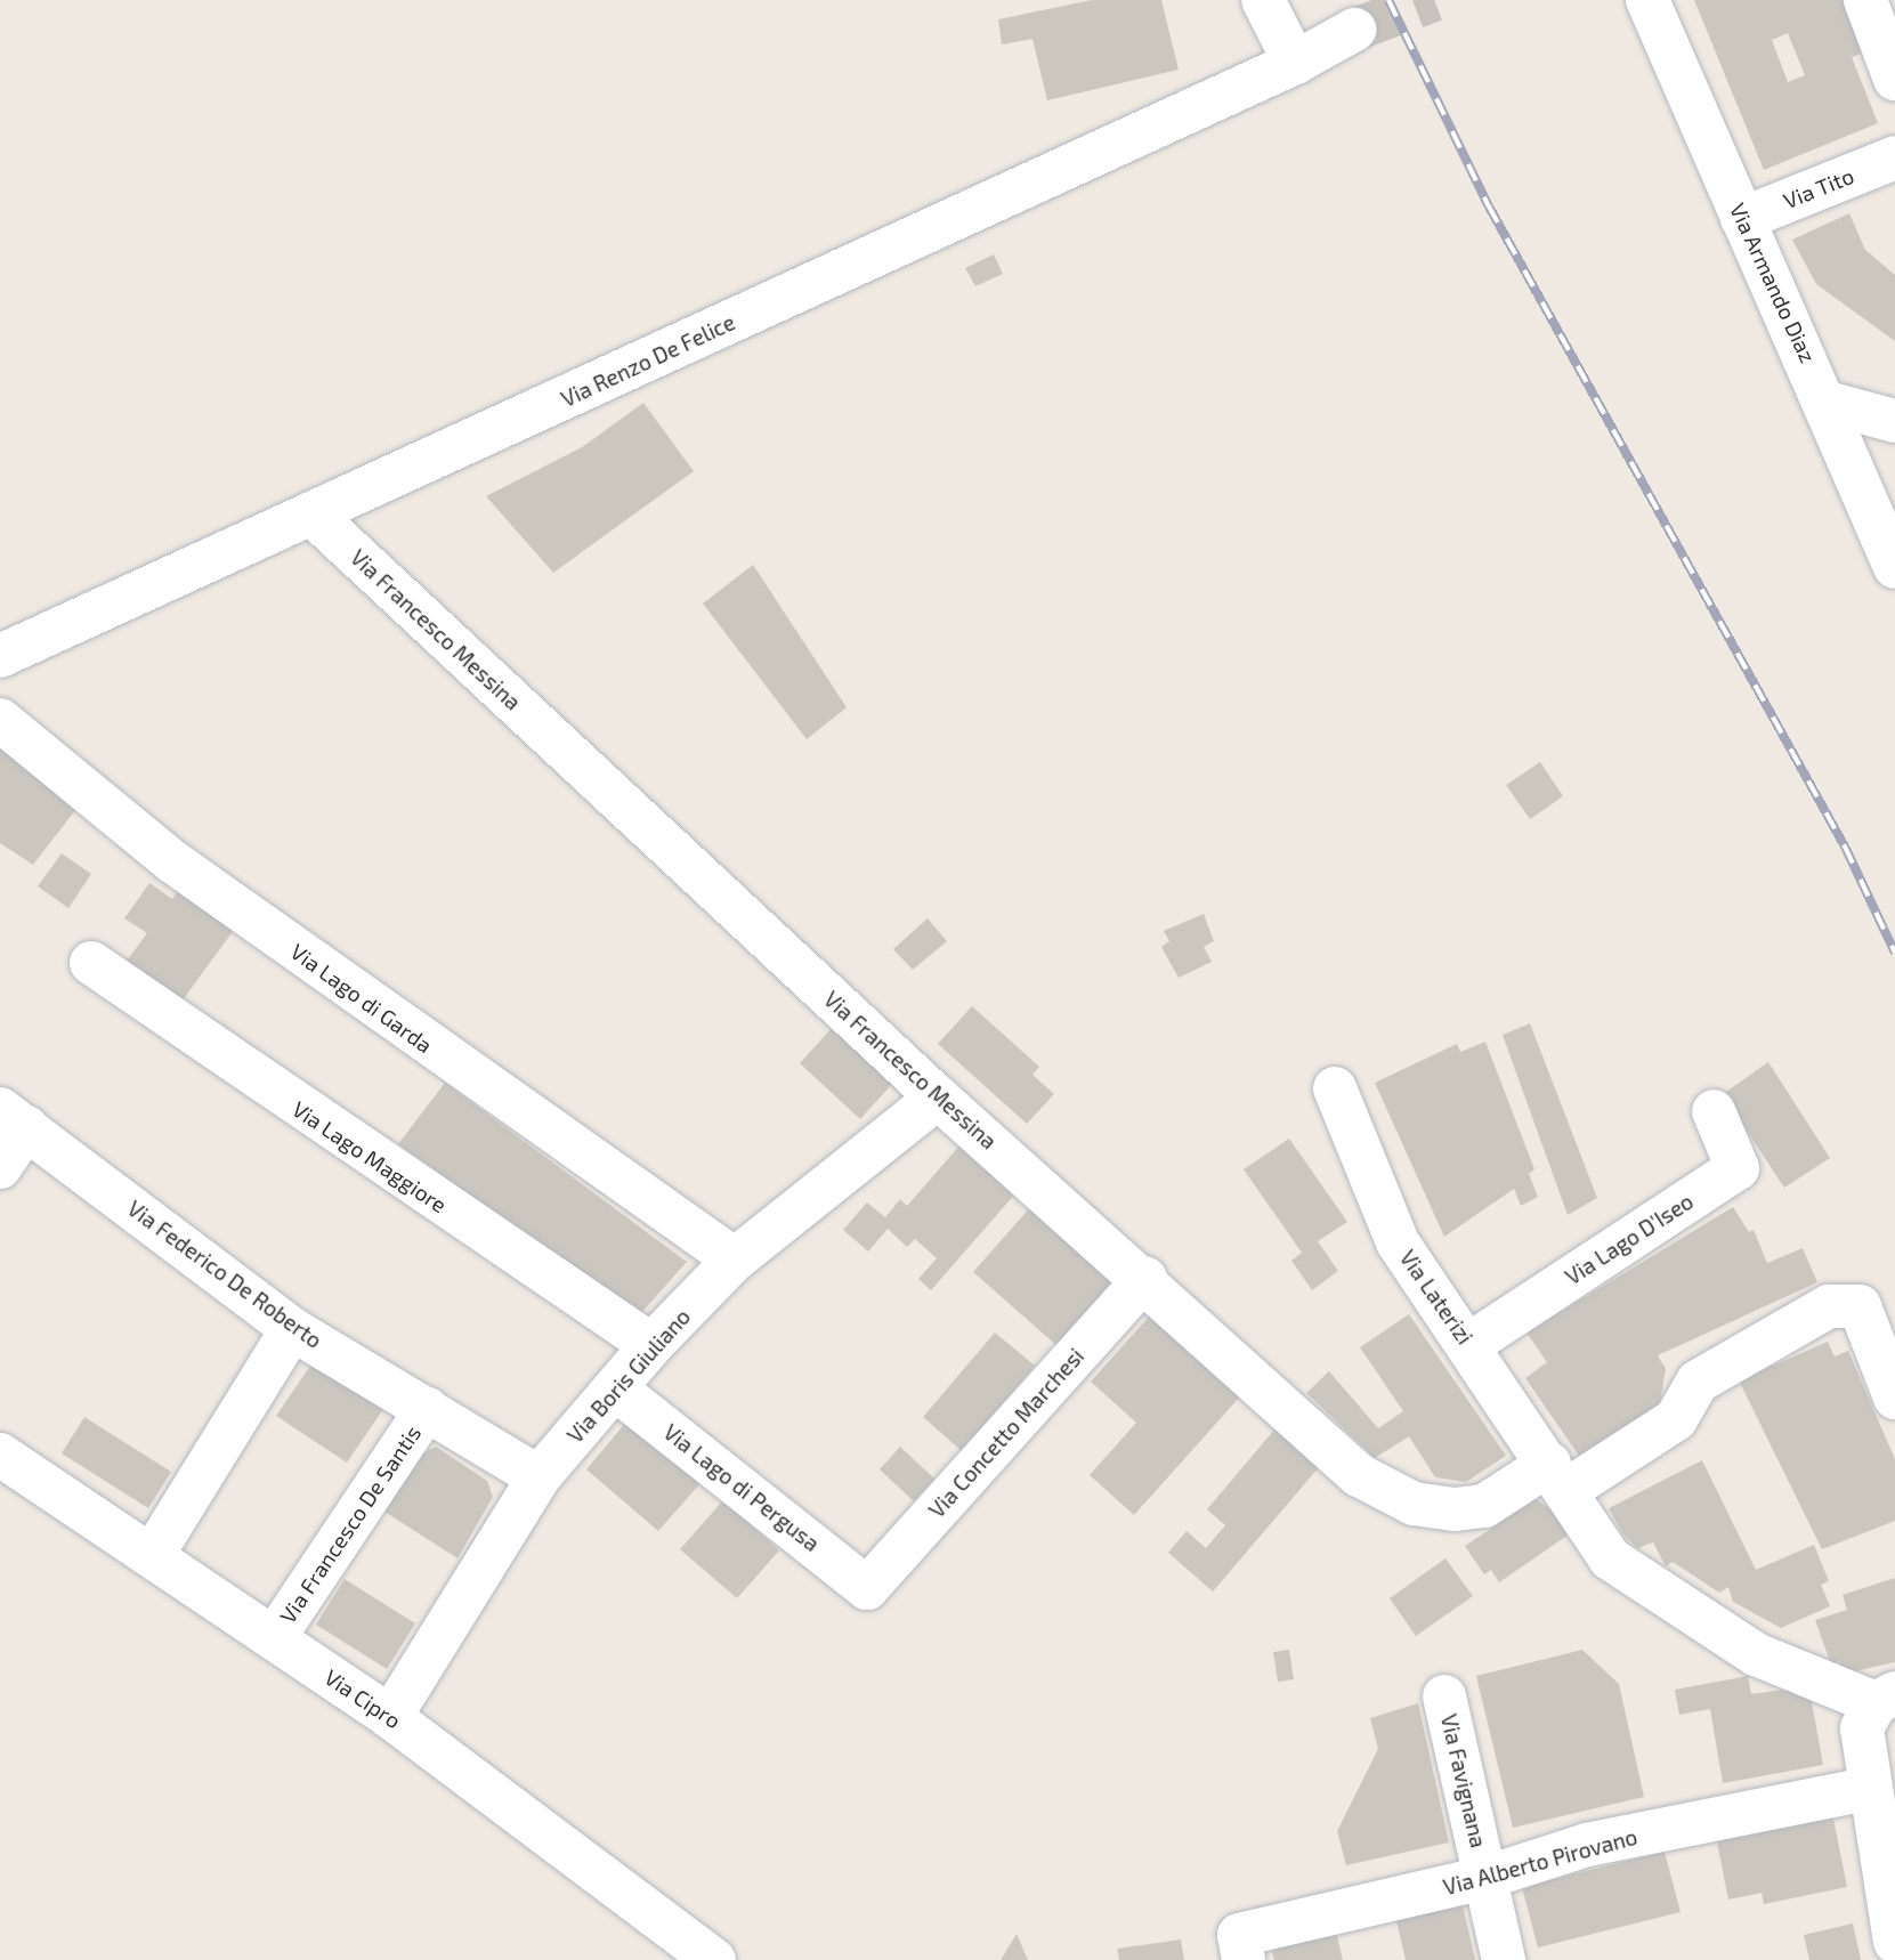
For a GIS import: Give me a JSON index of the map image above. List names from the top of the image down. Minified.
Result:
{"streets":{"street":["Via Tito","Via Armando Diaz","Via Renzo De Felice","Via Francesco Messina","Via Lago di Garda","Via Lago Maggiore","Via Lago D'Iseo","Via Federico De Roberto","Via Laterizi","Via Boris Giuliano","Via Concetto Marchesi","Via Lago di Pergusa","Via Francesco De Santis","Via Cipro","Via Favignana","Via Alberto Pirovano"]},"crossings":[["Via Tito","Via Armando Diaz"],["Via Renzo De Felice","Via Francesco Messina"],["Via Francesco Messina","Via Laterizi"],["Via Francesco Messina","Via Boris Giuliano"],["Via Francesco Messina","Via Concetto Marchesi"],["Via Lago di Garda","Via Boris Giuliano"],["Via Lago Maggiore","Via Boris Giuliano"],["Via Lago D'Iseo","Via Laterizi"],["Via Federico De Roberto","Via Boris Giuliano"],["Via Federico De Roberto","Via Francesco De Santis"],["Via Boris Giuliano","Via Lago di Pergusa"],["Via Boris Giuliano","Via Cipro"],["Via Concetto Marchesi","Via Lago di Pergusa"],["Via Francesco De Santis","Via Cipro"],["Via Favignana","Via Alberto Pirovano"]]}
